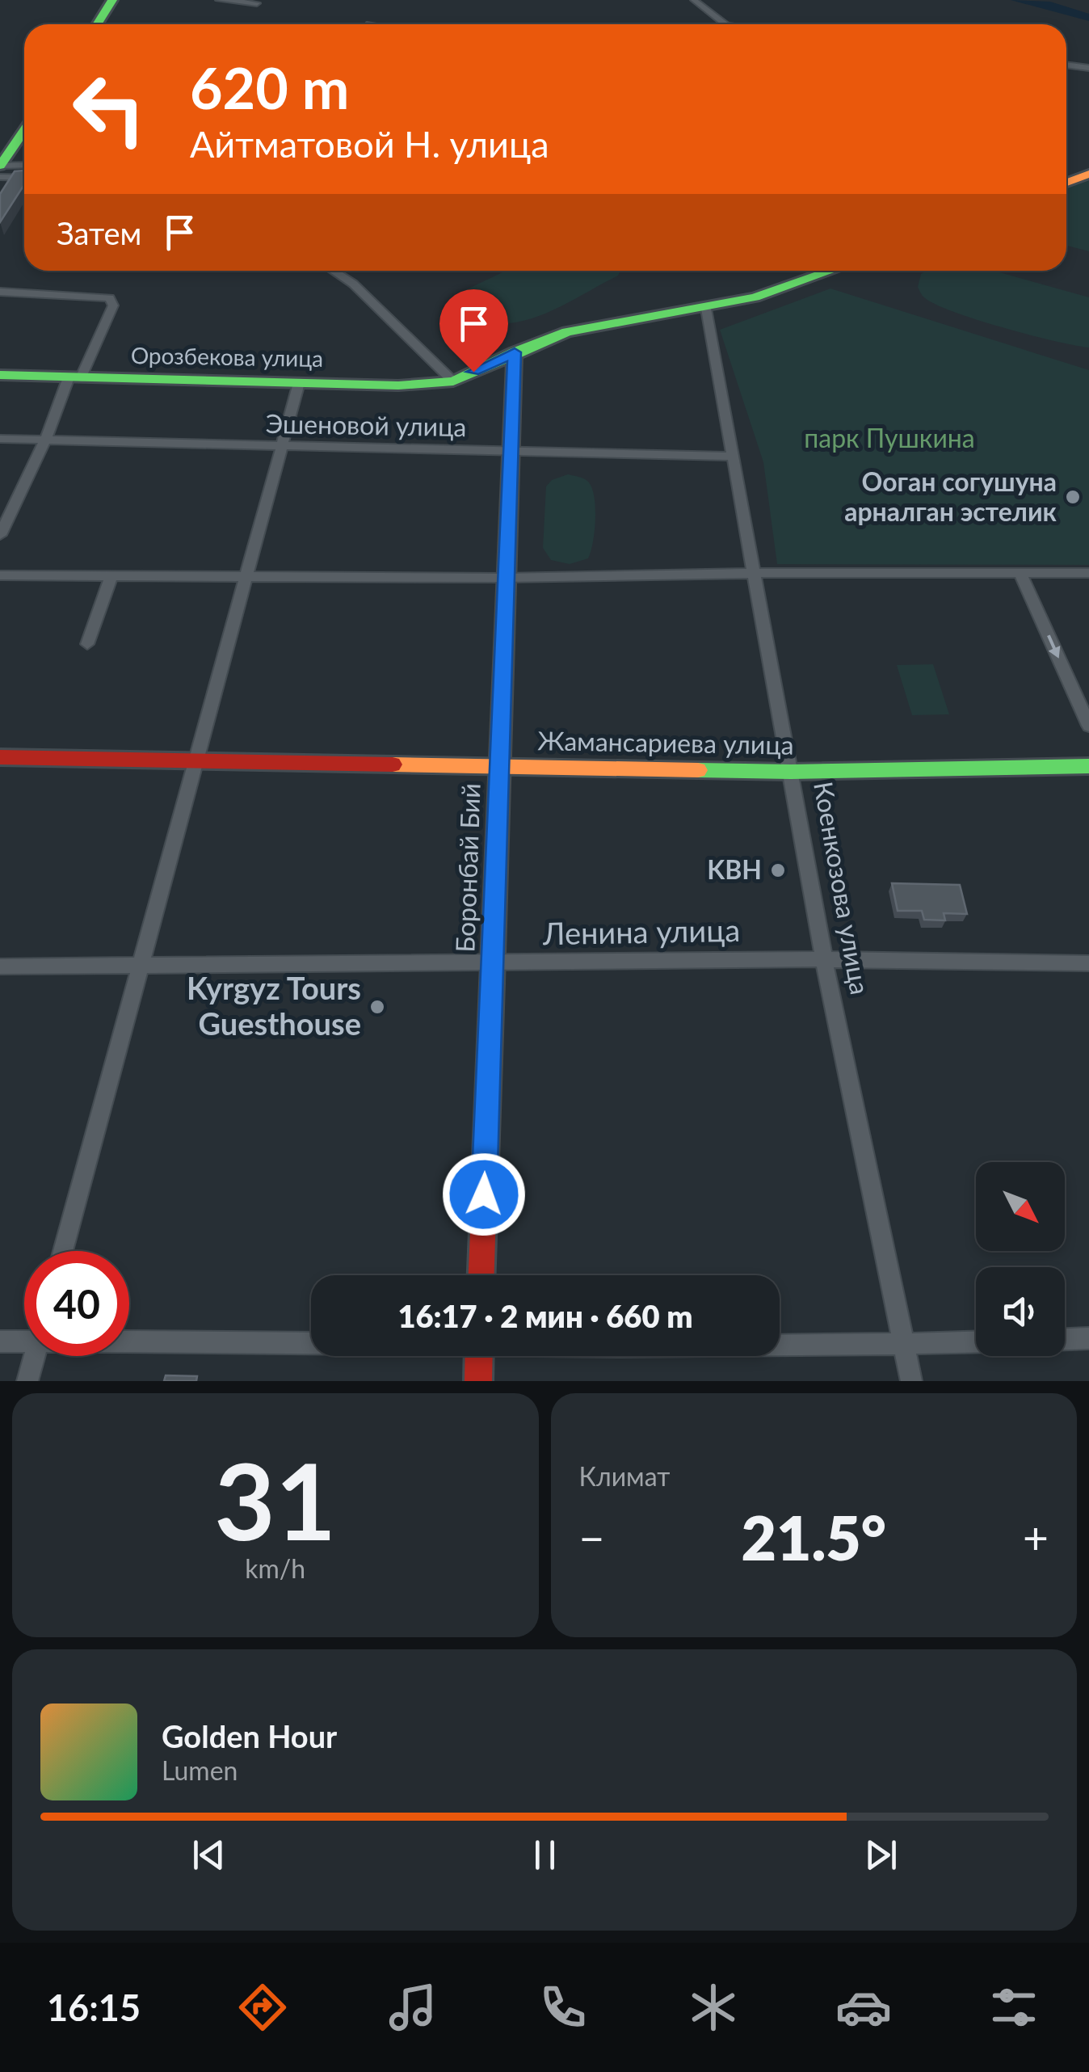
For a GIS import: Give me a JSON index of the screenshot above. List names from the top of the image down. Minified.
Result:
{"streets":{"main road":["Орозбекова улица","Жамансариева улица","Боронбай Бий"],"street":["Эшеновой улица","Коенкозова улица","Ленина улица"]},"crossings":[["Эшеновой улица","Боронбай Бий"],["Эшеновой улица","Коенкозова улица"],["Жамансариева улица","Боронбай Бий"],["Жамансариева улица","Коенкозова улица"],["Боронбай Бий","Ленина улица"],["Коенкозова улица","Ленина улица"]],"parks":["парк Пушкина"],"places":["Ооган согушуна арналган эстелик","KBH","Kyrgyz Tours Guesthouse"],"north":"bottom right","page":{"turn":["620 m","Айтматовой Н. улица"],"then":"Затем","limit":"40","trip":"16:17 · 2 мин · 660 m","tile":[["31","km/h"],"Климат"],"heat":["−","21.5°","+"],"song":["Golden Hour","Lumen"],"tabs":"16:15"}}
